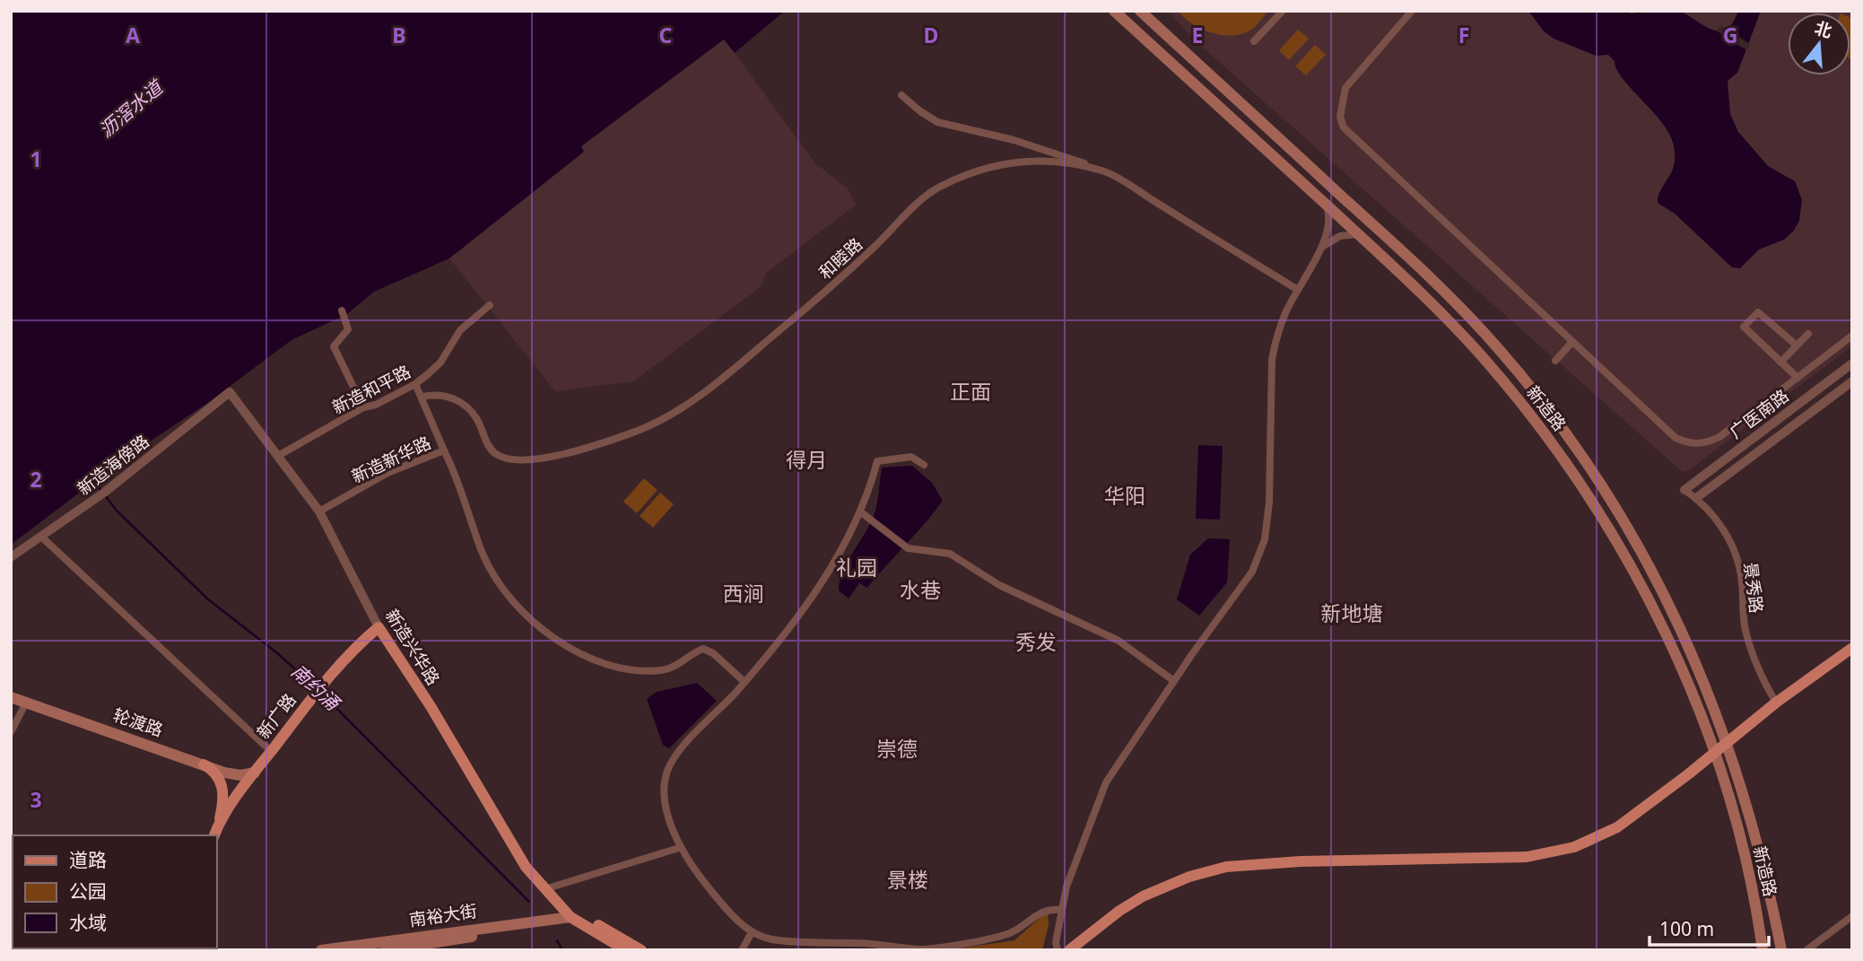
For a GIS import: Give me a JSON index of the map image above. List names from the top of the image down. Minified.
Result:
{"streets":{"main road":["新造路","新造兴华路","新广路","轮渡路","南裕大街"],"street":["和睦路","新造和平路","广医南路","新造新华路","新造海傍路","景秀路"]},"crossings":[["和睦路","新造新华路"],["新造和平路","新造新华路"],["新造和平路","新造兴华路"],["广医南路","景秀路"],["新造新华路","新造兴华路"],["新造海傍路","新造兴华路"],["新造兴华路","新广路"],["新造兴华路","南裕大街"],["新广路","轮渡路"]],"districts":["正面","得月","华阳","礼园","水巷","西涧","新地塘","秀发","崇德","景楼"],"water":["沥滘水道","南约涌"],"legend":["道路","公园","水域"],"scale_bar":"100 m","north":"top","grid":{"columns":["A","B","C","D","E","F","G"],"rows":["1","2","3"]}}
